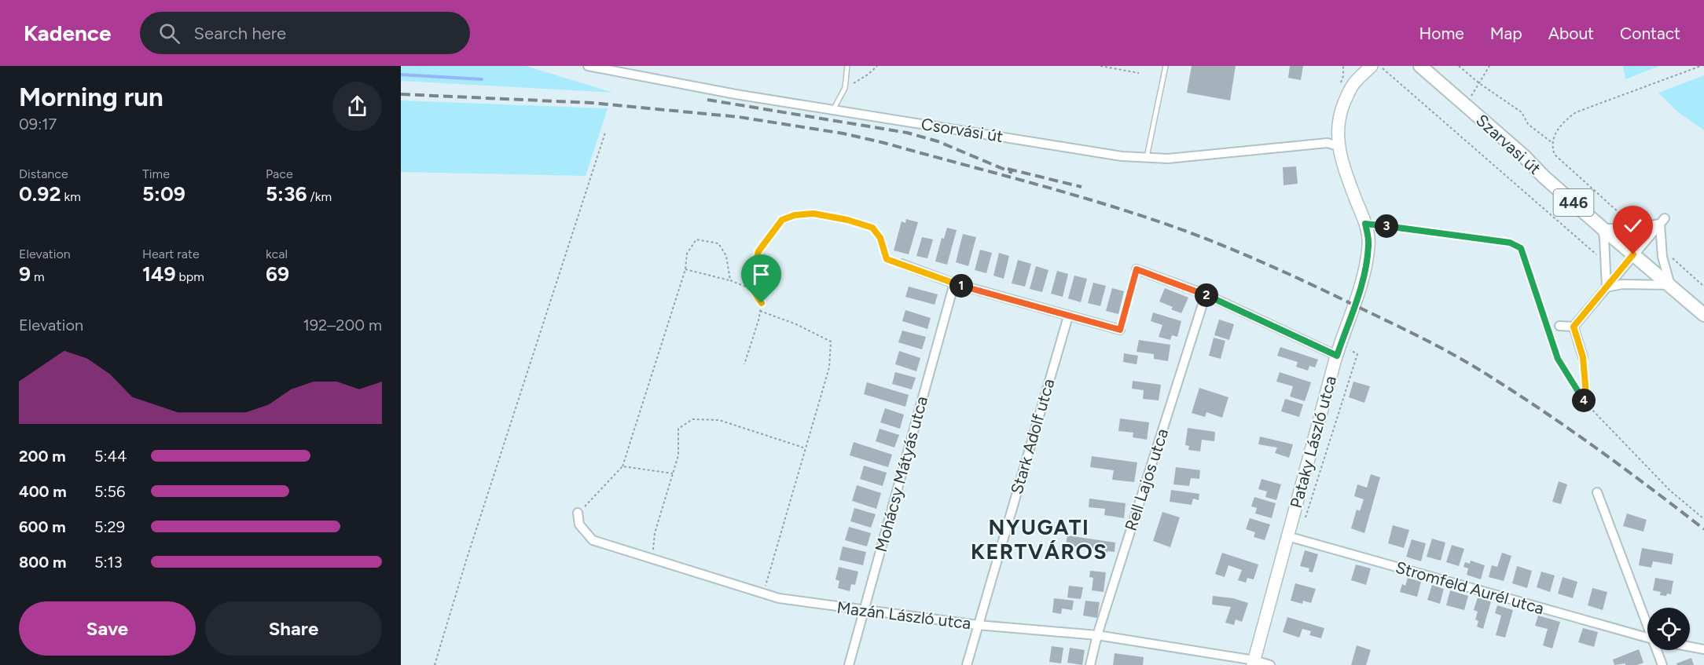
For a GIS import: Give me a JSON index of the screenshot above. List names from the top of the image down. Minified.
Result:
{"streets":{"main road":["Szarvasi út","446"],"street":["Csorvási út","Stark Adolf utca","Pataky László utca","Mohácsy Mátyás utca","Rell Lajos utca","Stromfeld Aurél utca","Mazán László utca"]},"crossings":[["Csorvási út","Pataky László utca"],["Stark Adolf utca","Mazán László utca"],["Pataky László utca","Stromfeld Aurél utca"],["Pataky László utca","Mazán László utca"],["Mohácsy Mátyás utca","Mazán László utca"],["Rell Lajos utca","Mazán László utca"]],"districts":["NYUGATI KERTVÁROS"],"page":{"header":"Kadence","search":"Search here","nav":["Home","Map","About","Contact"],"heading":["Morning run","09:17"],"stats":[["Distance","0.92 km"],["Time","5:09"],["Pace","5:36 /km"],["Elevation","9 m"],["Heart rate","149 bpm"],["kcal","69"]],"pins":["3","1","2","4"],"chart":["Elevation","192–200 m"],"list":[{"name":"200 m","note":"5:44"},{"name":"400 m","note":"5:56"},{"name":"600 m","note":"5:29"},{"name":"800 m","note":"5:13"}],"buttons":["Save","Share"]}}
